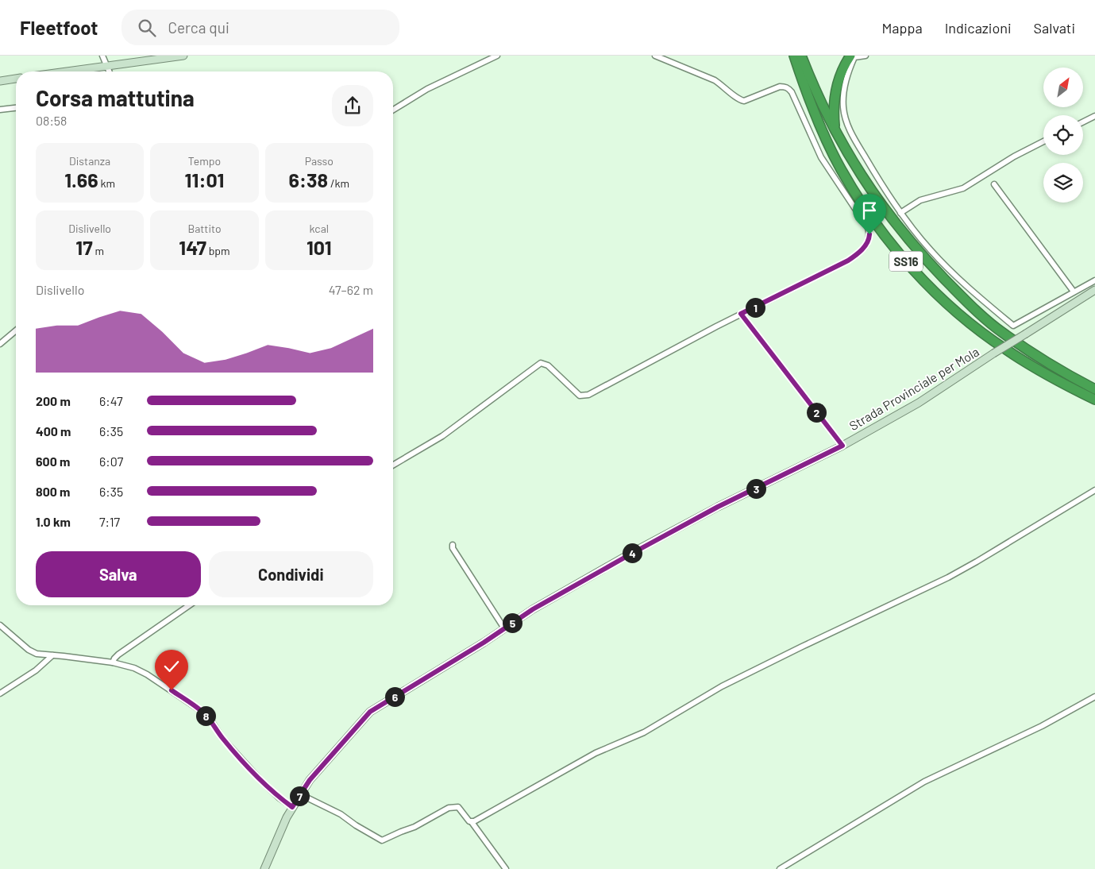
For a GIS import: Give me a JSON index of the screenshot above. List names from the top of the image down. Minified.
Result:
{"streets":{"highway":["SS16"],"street":["Strada Provinciale per Mola"]},"north":"top right","page":{"header":"Fleetfoot","search":"Cerca qui","nav":["Mappa","Indicazioni","Salvati"],"heading":["Corsa mattutina","08:58"],"stats":[["Distanza","1.66 km"],["Tempo","11:01"],["Passo","6:38 /km"],["Dislivello","17 m"],["Battito","147 bpm"],["kcal","101"]],"chart":["Dislivello","47–62 m"],"pins":["1","2","3","4","5","6","8","7"],"list":[{"name":"200 m","note":"6:47"},{"name":"400 m","note":"6:35"},{"name":"600 m","note":"6:07"},{"name":"800 m","note":"6:35"},{"name":"1.0 km","note":"7:17"}],"buttons":["Salva","Condividi"]}}
